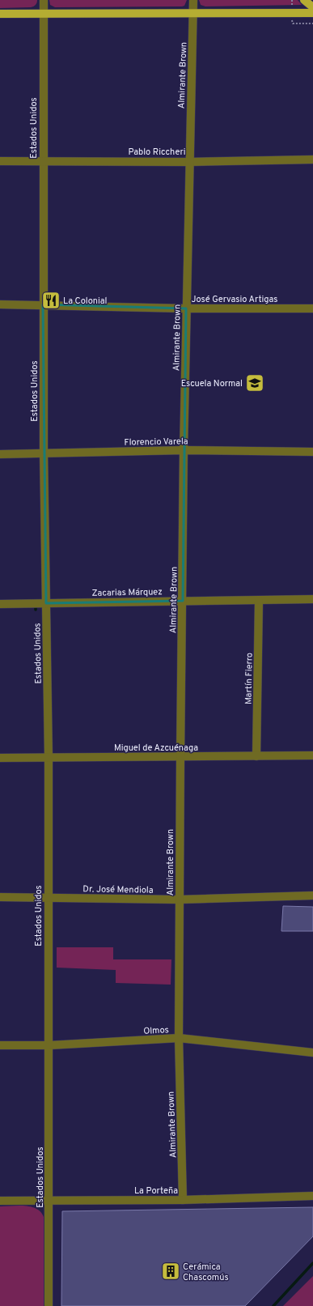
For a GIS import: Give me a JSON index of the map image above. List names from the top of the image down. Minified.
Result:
{"streets":{"street":["Almirante Brown","Estados Unidos","Pablo Riccheri","José Gervasio Artigas","Florencio Varela","Zacarias Márquez","Martín Fierro","Miguel de Azcuénaga","Dr. José Mendiola","Olmos","La Porteña"]},"crossings":[["Almirante Brown","Pablo Riccheri"],["Almirante Brown","José Gervasio Artigas"],["Almirante Brown","Florencio Varela"],["Almirante Brown","Zacarias Márquez"],["Almirante Brown","Miguel de Azcuénaga"],["Almirante Brown","Dr. José Mendiola"],["Almirante Brown","Olmos"],["Almirante Brown","La Porteña"],["Estados Unidos","Pablo Riccheri"],["Estados Unidos","José Gervasio Artigas"],["Estados Unidos","Florencio Varela"],["Estados Unidos","Zacarias Márquez"],["Estados Unidos","Miguel de Azcuénaga"],["Estados Unidos","Dr. José Mendiola"],["Estados Unidos","Olmos"],["Estados Unidos","La Porteña"],["Zacarias Márquez","Martín Fierro"],["Martín Fierro","Miguel de Azcuénaga"]],"places":{"restaurant":["La Colonial"],"school or university":["Escuela Normal"],"building":["Cerámica Chascomús"]}}
